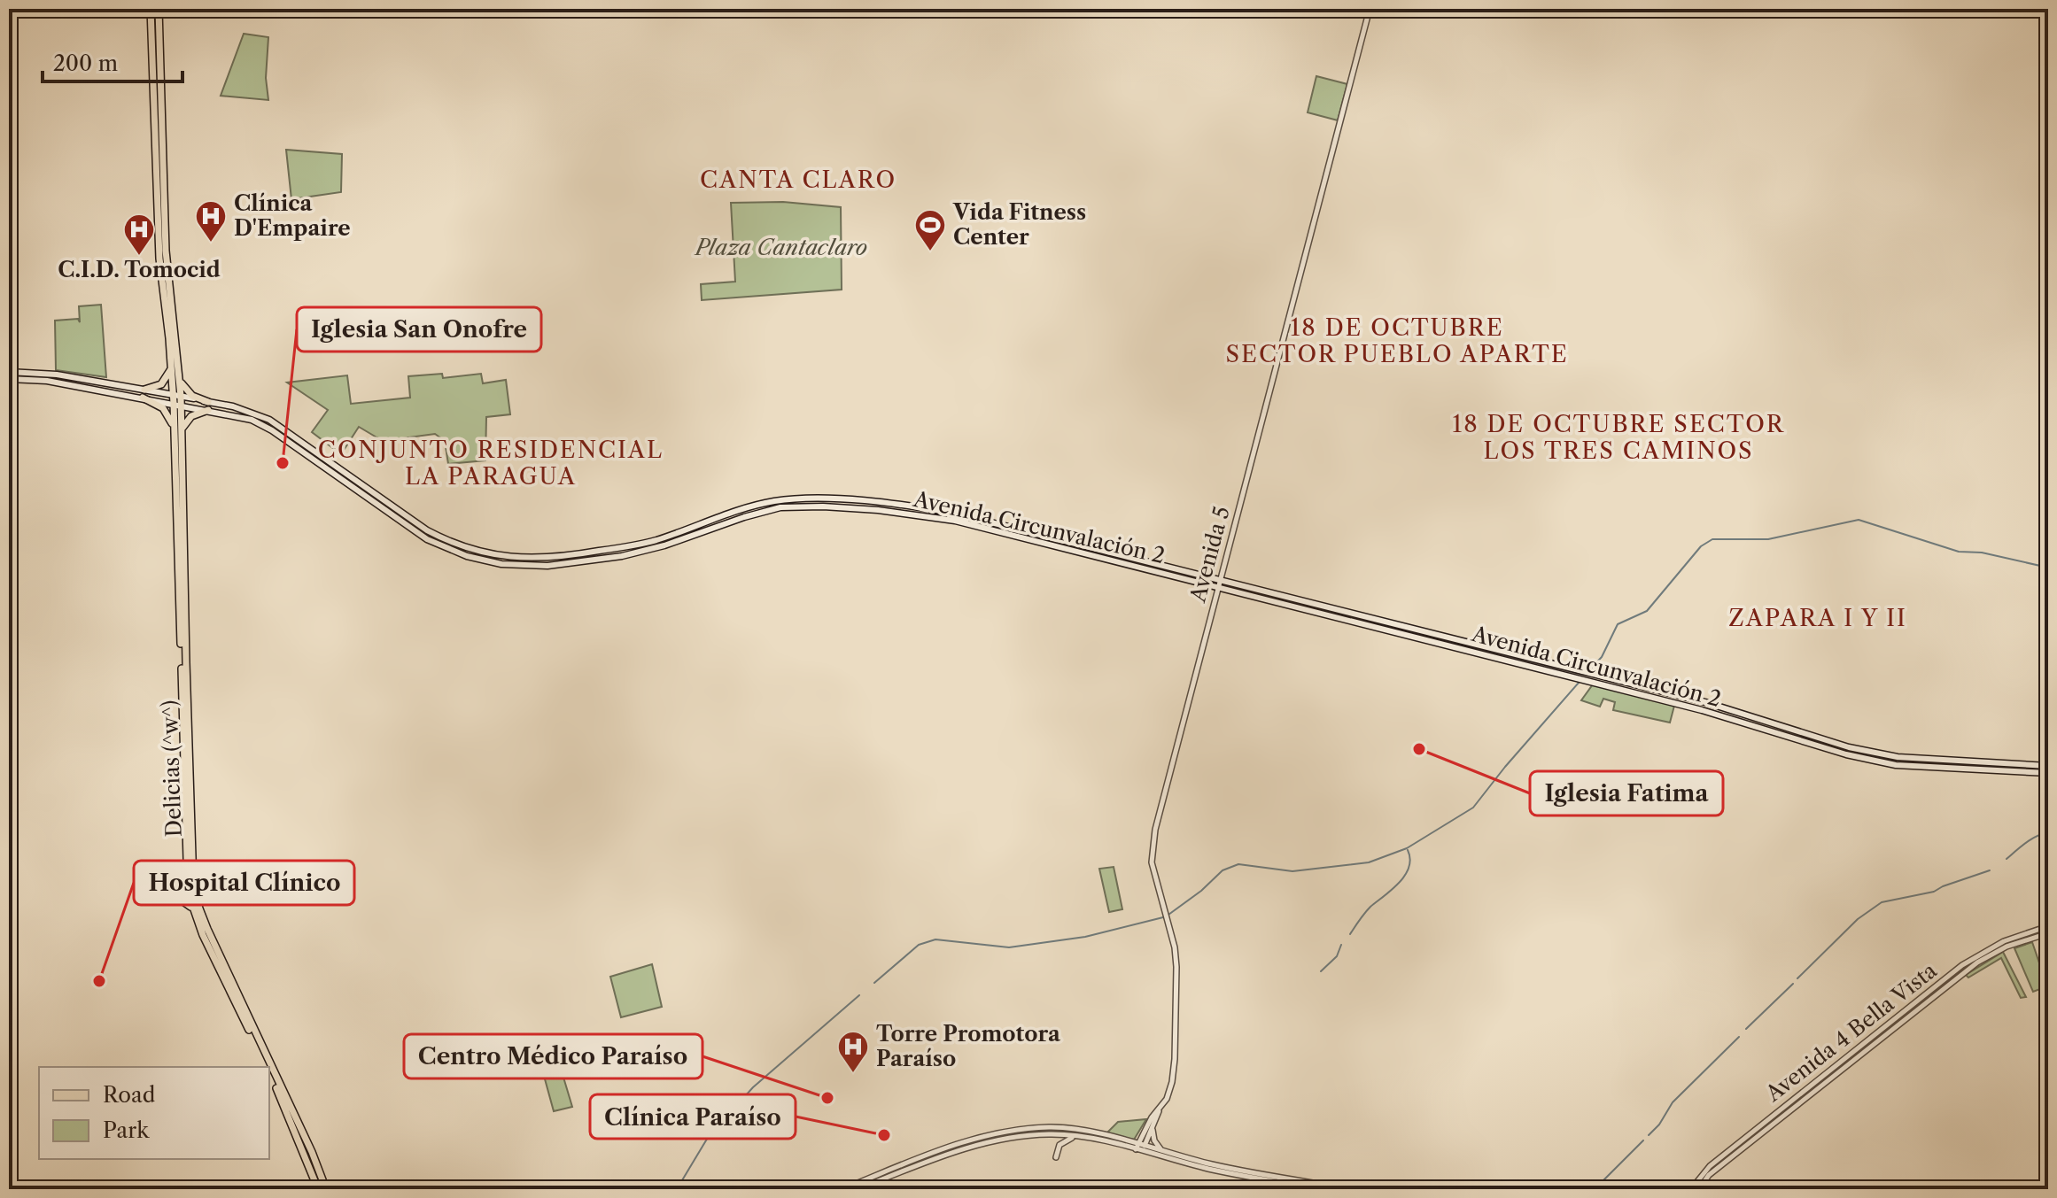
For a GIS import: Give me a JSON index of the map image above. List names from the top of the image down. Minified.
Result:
{"streets":{"main road":["Avenida Circunvalación 2","Delicias (^w^)"],"street":["Avenida 5","Avenida 4 Bella Vista"]},"crossings":[["Avenida Circunvalación 2","Avenida 5"],["Avenida Circunvalación 2","Delicias (^w^)"]],"districts":["CANTA CLARO","18 DE OCTUBRE SECTOR PUEBLO APARTE","18 DE OCTUBRE SECTOR LOS TRES CAMINOS","CONJUNTO RESIDENCIAL LA PARAGUA","ZAPARA I Y II"],"parks":["Plaza Cantaclaro"],"places":{"hospital":["Clínica D'Empaire","C.I.D. Tomocid","Torre Promotora Paraíso"],"sports":["Vida Fitness Center"],"other":["Iglesia San Onofre","Iglesia Fatima","Hospital Clínico","Centro Médico Paraíso","Clínica Paraíso"]},"legend":["Road","Park"],"scale_bar":"200 m"}
